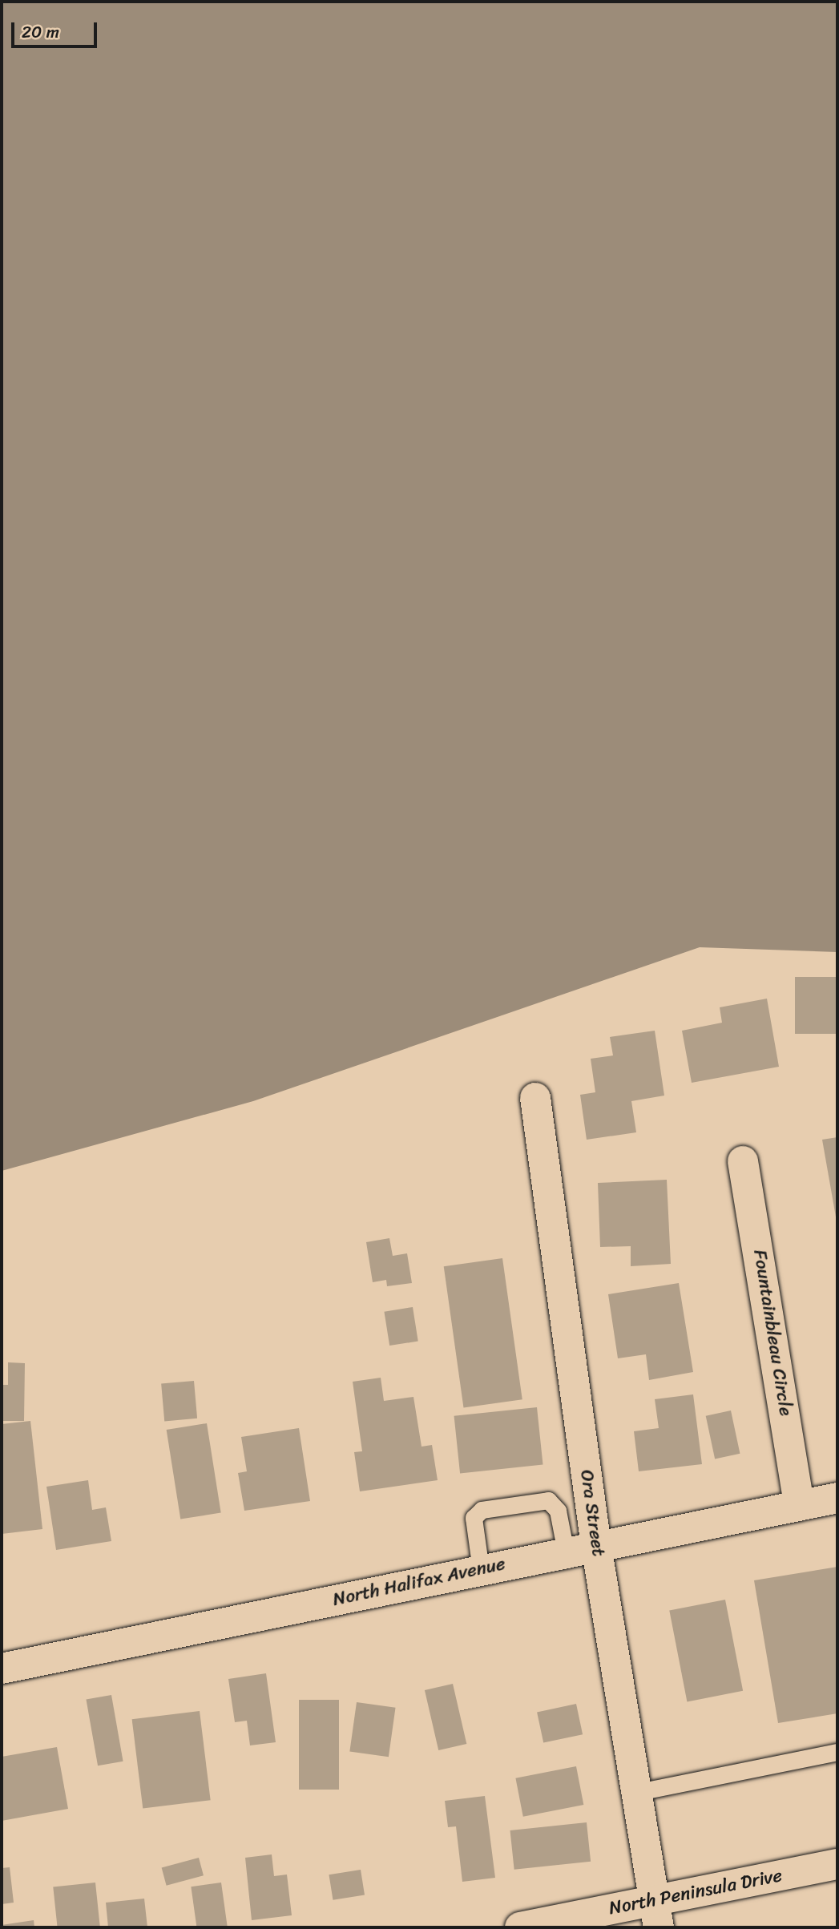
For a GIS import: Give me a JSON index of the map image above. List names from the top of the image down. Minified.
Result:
{"streets":{"street":["Fountainbleau Circle","Ora Street","North Halifax Avenue","North Peninsula Drive"]},"crossings":[["Fountainbleau Circle","North Halifax Avenue"],["Ora Street","North Halifax Avenue"],["Ora Street","North Peninsula Drive"]],"scale_bar":"20 m"}
